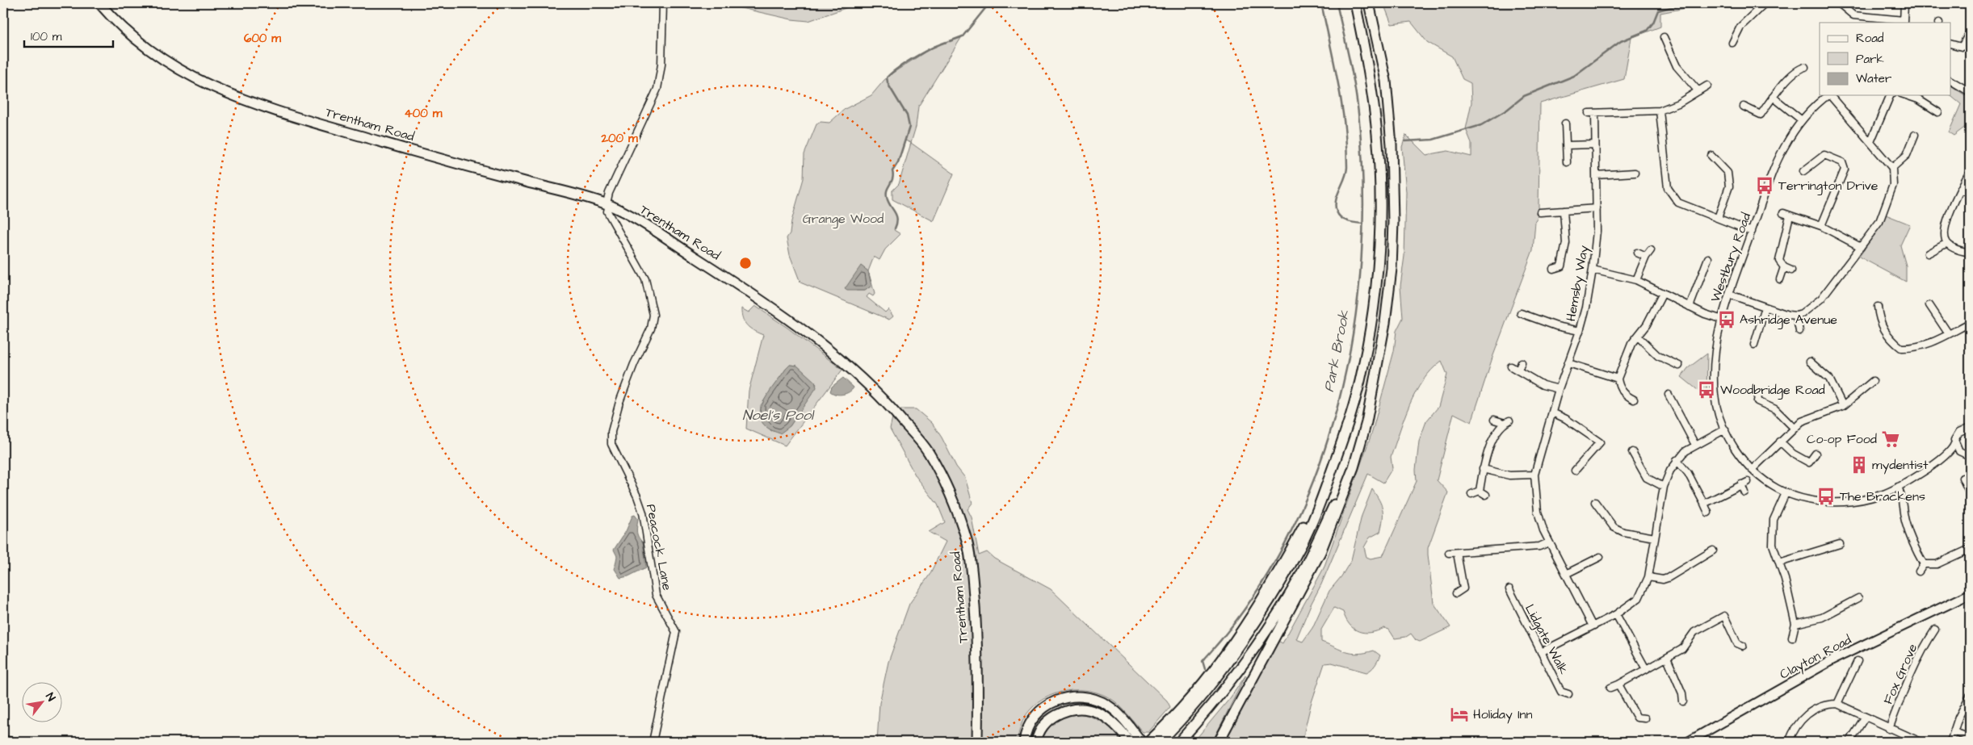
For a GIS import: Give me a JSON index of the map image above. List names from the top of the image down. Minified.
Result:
{"streets":{"highway":["Trentham Road"],"main road":["Clayton Road"],"street":["Westbury Road","Hemsby Way","Peacock Lane","Lidgate Walk","Fox Grove"]},"crossings":[["Trentham Road","Peacock Lane"]],"water":["Park Brook","Noel's Pool"],"parks":["Grange Wood"],"places":{"bus stop":["Terrington Drive","Ashridge Avenue","Woodbridge Road","The Brackens"],"supermarket":["Co-op Food"],"building":["mydentist"],"hotel":["Holiday Inn"]},"legend":["Road","Park","Water"],"scale_bar":"100 m","north":"top right","rings":["600 m","400 m","200 m"]}
